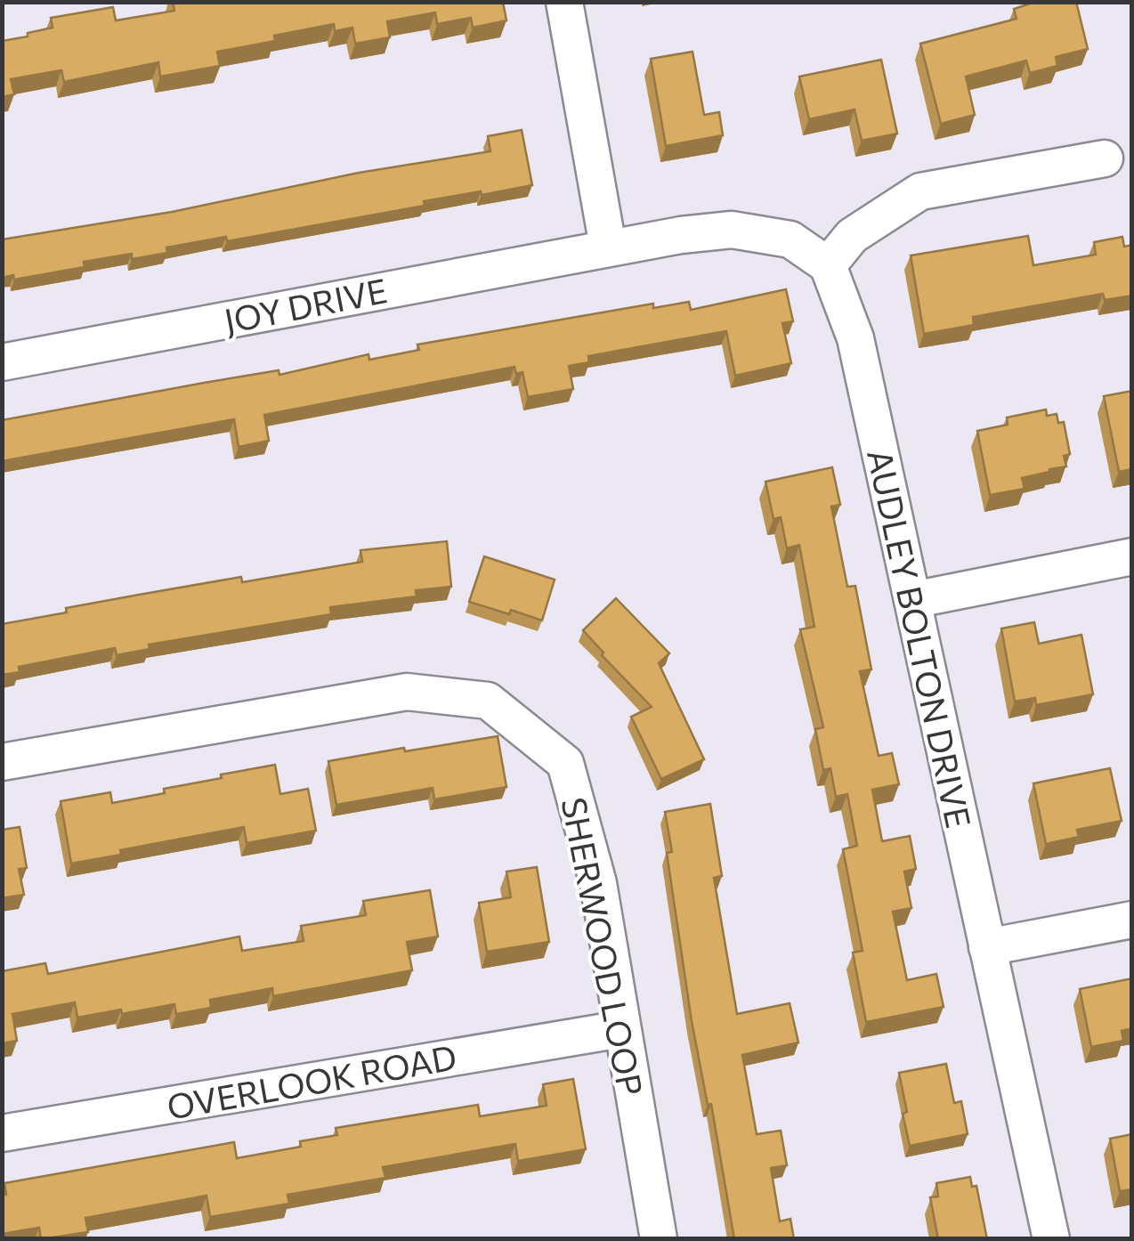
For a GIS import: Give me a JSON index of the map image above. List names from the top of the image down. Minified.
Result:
{"streets":{"street":["JOY DRIVE","AUDLEY BOLTON DRIVE","SHERWOOD LOOP","OVERLOOK ROAD"]},"crossings":[["SHERWOOD LOOP","OVERLOOK ROAD"]]}
